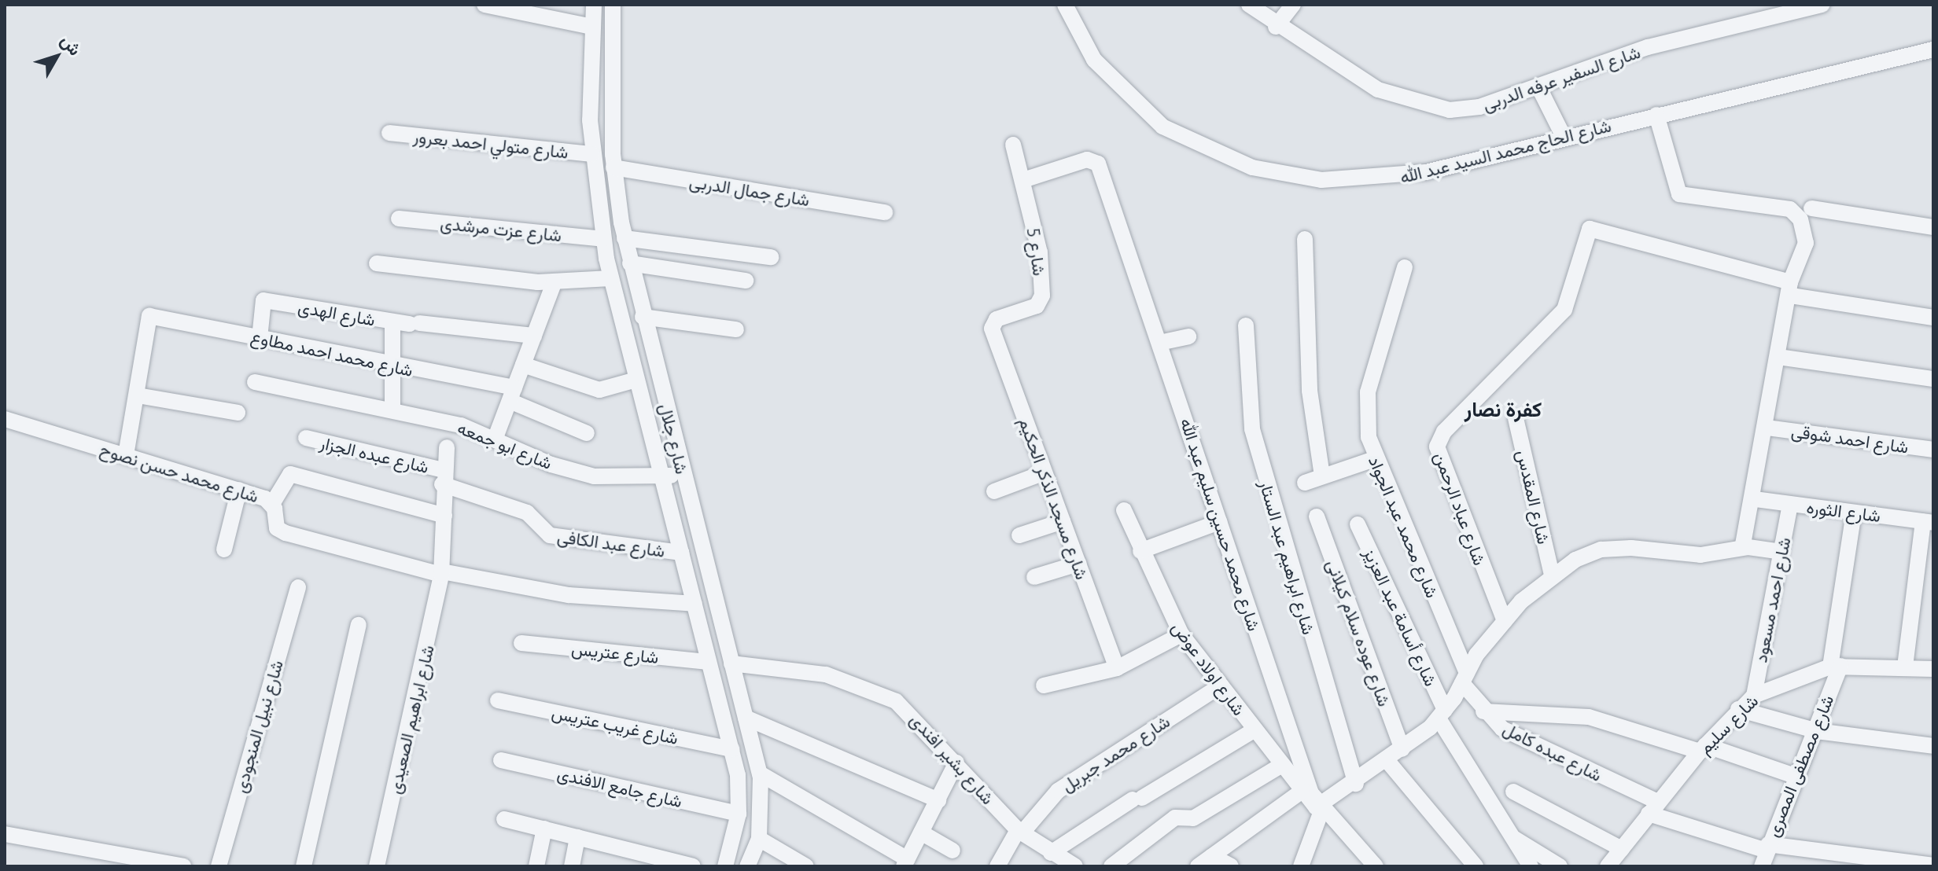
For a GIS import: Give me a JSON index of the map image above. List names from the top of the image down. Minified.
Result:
{"streets":{"street":["شارع السفير عرفه الدربى","شارع متولي احمد بعرور","شارع الحاج محمد السيد عبد الله","شارع جمال الدربى","شارع عزت مرشدى","شارع 5","شارع الهدى","شارع محمد احمد مطاوع","شارع جلال","شارع احمد شوقى","شارع ابو جمعه","شارع عبده الجزار","شارع محمد حسن نصوح","شارع المقدس","شارع مسجد الذكر الحكيم","شارع عباد الرحمن","شارع الثوره","شارع محمد حسين سليم عبد الله","شارع محمد عبد الجواد","شارع عبد الكافى","شارع ابراهيم عبد الستار","شارع احمد مسعود","شارع أسامة عبد العزيز","شارع عوده سلام كيلانى","شارع عتريس","شارع اولاد عوض","شارع ابراهيم الصعيدى","شارع سليم","شارع غريب عتريس","شارع نبيل المنجودى","شارع عبده كامل","شارع محمد جبريل","شارع بشير افندى","شارع مصطفى المصرى","شارع جامع الافندى"]},"crossings":[["شارع متولي احمد بعرور","شارع جلال"],["شارع جمال الدربى","شارع جلال"],["شارع عزت مرشدى","شارع جلال"],["شارع 5","شارع مسجد الذكر الحكيم"],["شارع 5","شارع محمد حسين سليم عبد الله"],["شارع الهدى","شارع محمد احمد مطاوع"],["شارع جلال","شارع ابو جمعه"],["شارع جلال","شارع محمد حسن نصوح"],["شارع جلال","شارع عبد الكافى"],["شارع جلال","شارع عتريس"],["شارع جلال","شارع غريب عتريس"],["شارع جلال","شارع بشير افندى"],["شارع جلال","شارع جامع الافندى"],["شارع عبده الجزار","شارع عبد الكافى"],["شارع عبده الجزار","شارع ابراهيم الصعيدى"],["شارع محمد حسن نصوح","شارع ابراهيم الصعيدى"],["شارع الثوره","شارع احمد مسعود"],["شارع الثوره","شارع مصطفى المصرى"],["شارع محمد حسين سليم عبد الله","شارع اولاد عوض"],["شارع محمد عبد الجواد","شارع عبده كامل"],["شارع عبد الكافى","شارع ابراهيم الصعيدى"],["شارع احمد مسعود","شارع سليم"],["شارع اولاد عوض","شارع محمد جبريل"],["شارع سليم","شارع عبده كامل"],["شارع سليم","شارع مصطفى المصرى"],["شارع عبده كامل","شارع مصطفى المصرى"],["شارع محمد جبريل","شارع بشير افندى"]],"districts":["كفرة نصار"],"north":"top right"}
